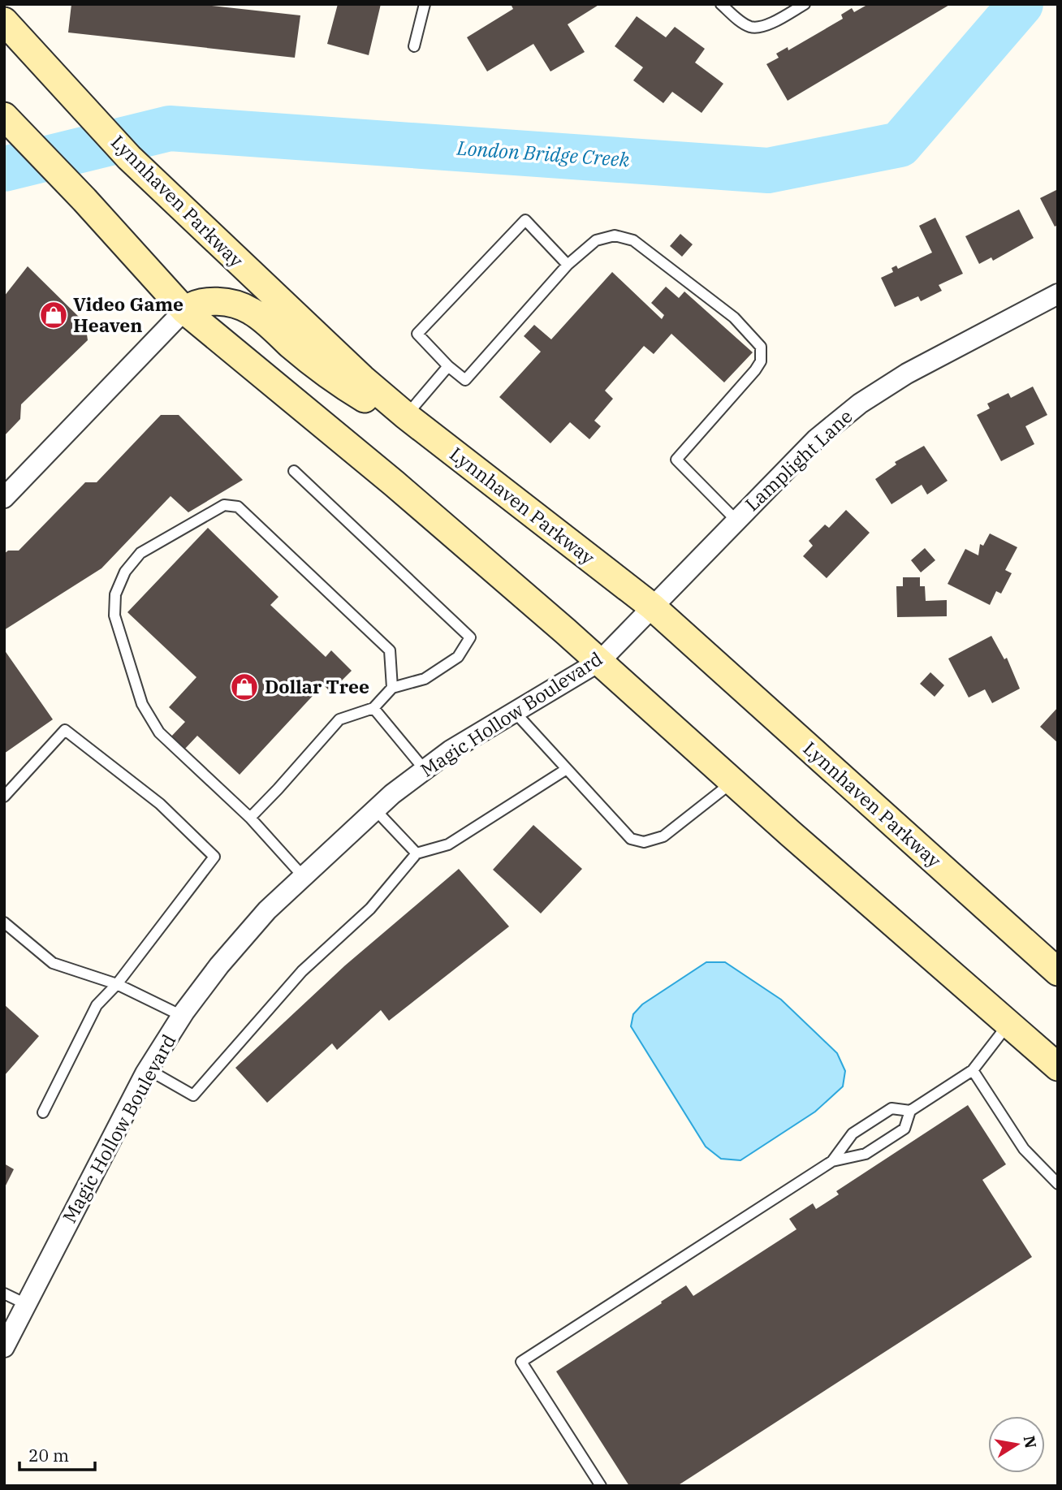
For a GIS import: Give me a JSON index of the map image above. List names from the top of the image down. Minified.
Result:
{"streets":{"main road":["Lynnhaven Parkway"],"street":["Lamplight Lane","Magic Hollow Boulevard"]},"crossings":[["Lynnhaven Parkway","Lamplight Lane"],["Lynnhaven Parkway","Magic Hollow Boulevard"],["Lamplight Lane","Magic Hollow Boulevard"]],"water":["London Bridge Creek"],"places":{"shop":["Video Game Heaven","Dollar Tree"]},"scale_bar":"20 m","north":"right"}
